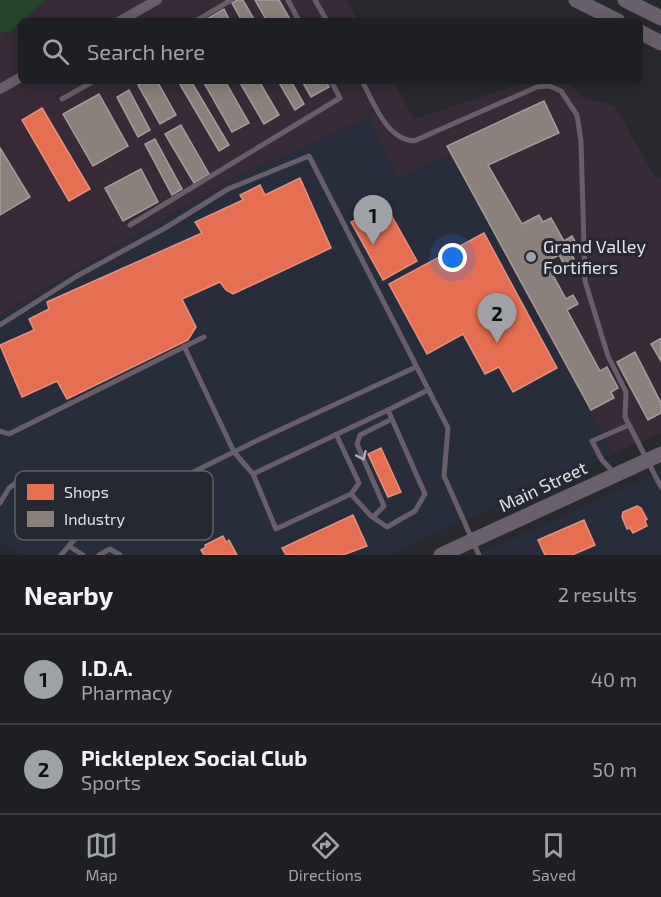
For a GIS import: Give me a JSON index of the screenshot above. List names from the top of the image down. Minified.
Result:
{"streets":{"main road":["Main Street"]},"places":["Grand Valley Fortifiers"],"legend":["Shops","Industry"],"page":{"search":"Search here","pins":["1","2"],"heading":["Nearby","2 results"],"list":[{"mark":"1","name":"I.D.A.","note":"Pharmacy","value":"40 m"},{"mark":"2","name":"Pickleplex Social Club","note":"Sports","value":"50 m"}],"nav":["Map","Directions","Saved"]}}
